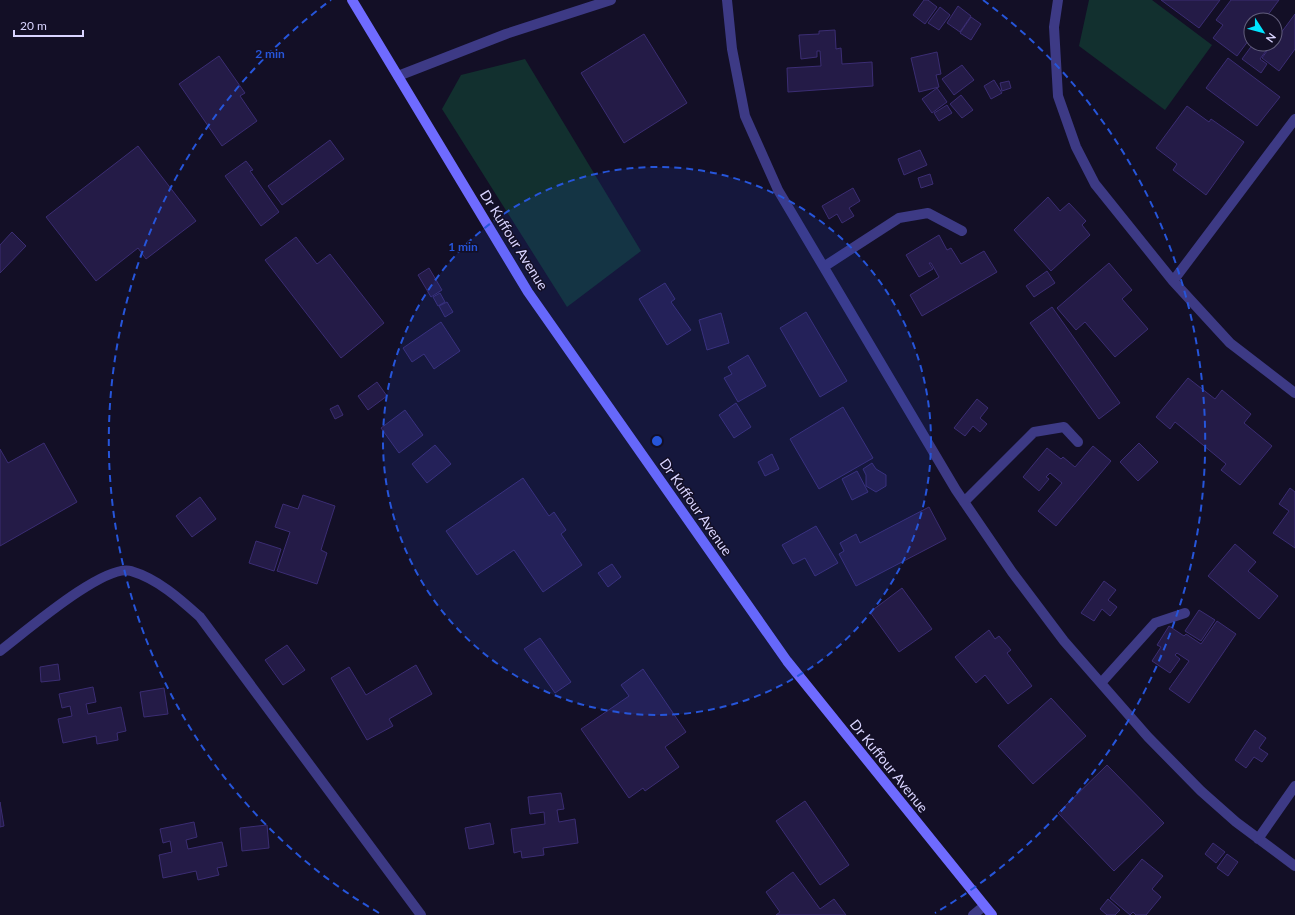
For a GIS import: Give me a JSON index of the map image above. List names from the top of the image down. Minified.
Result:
{"streets":{"main road":["Dr Kuffour Avenue"]},"scale_bar":"20 m","north":"bottom right","rings":["2 min","1 min"]}
